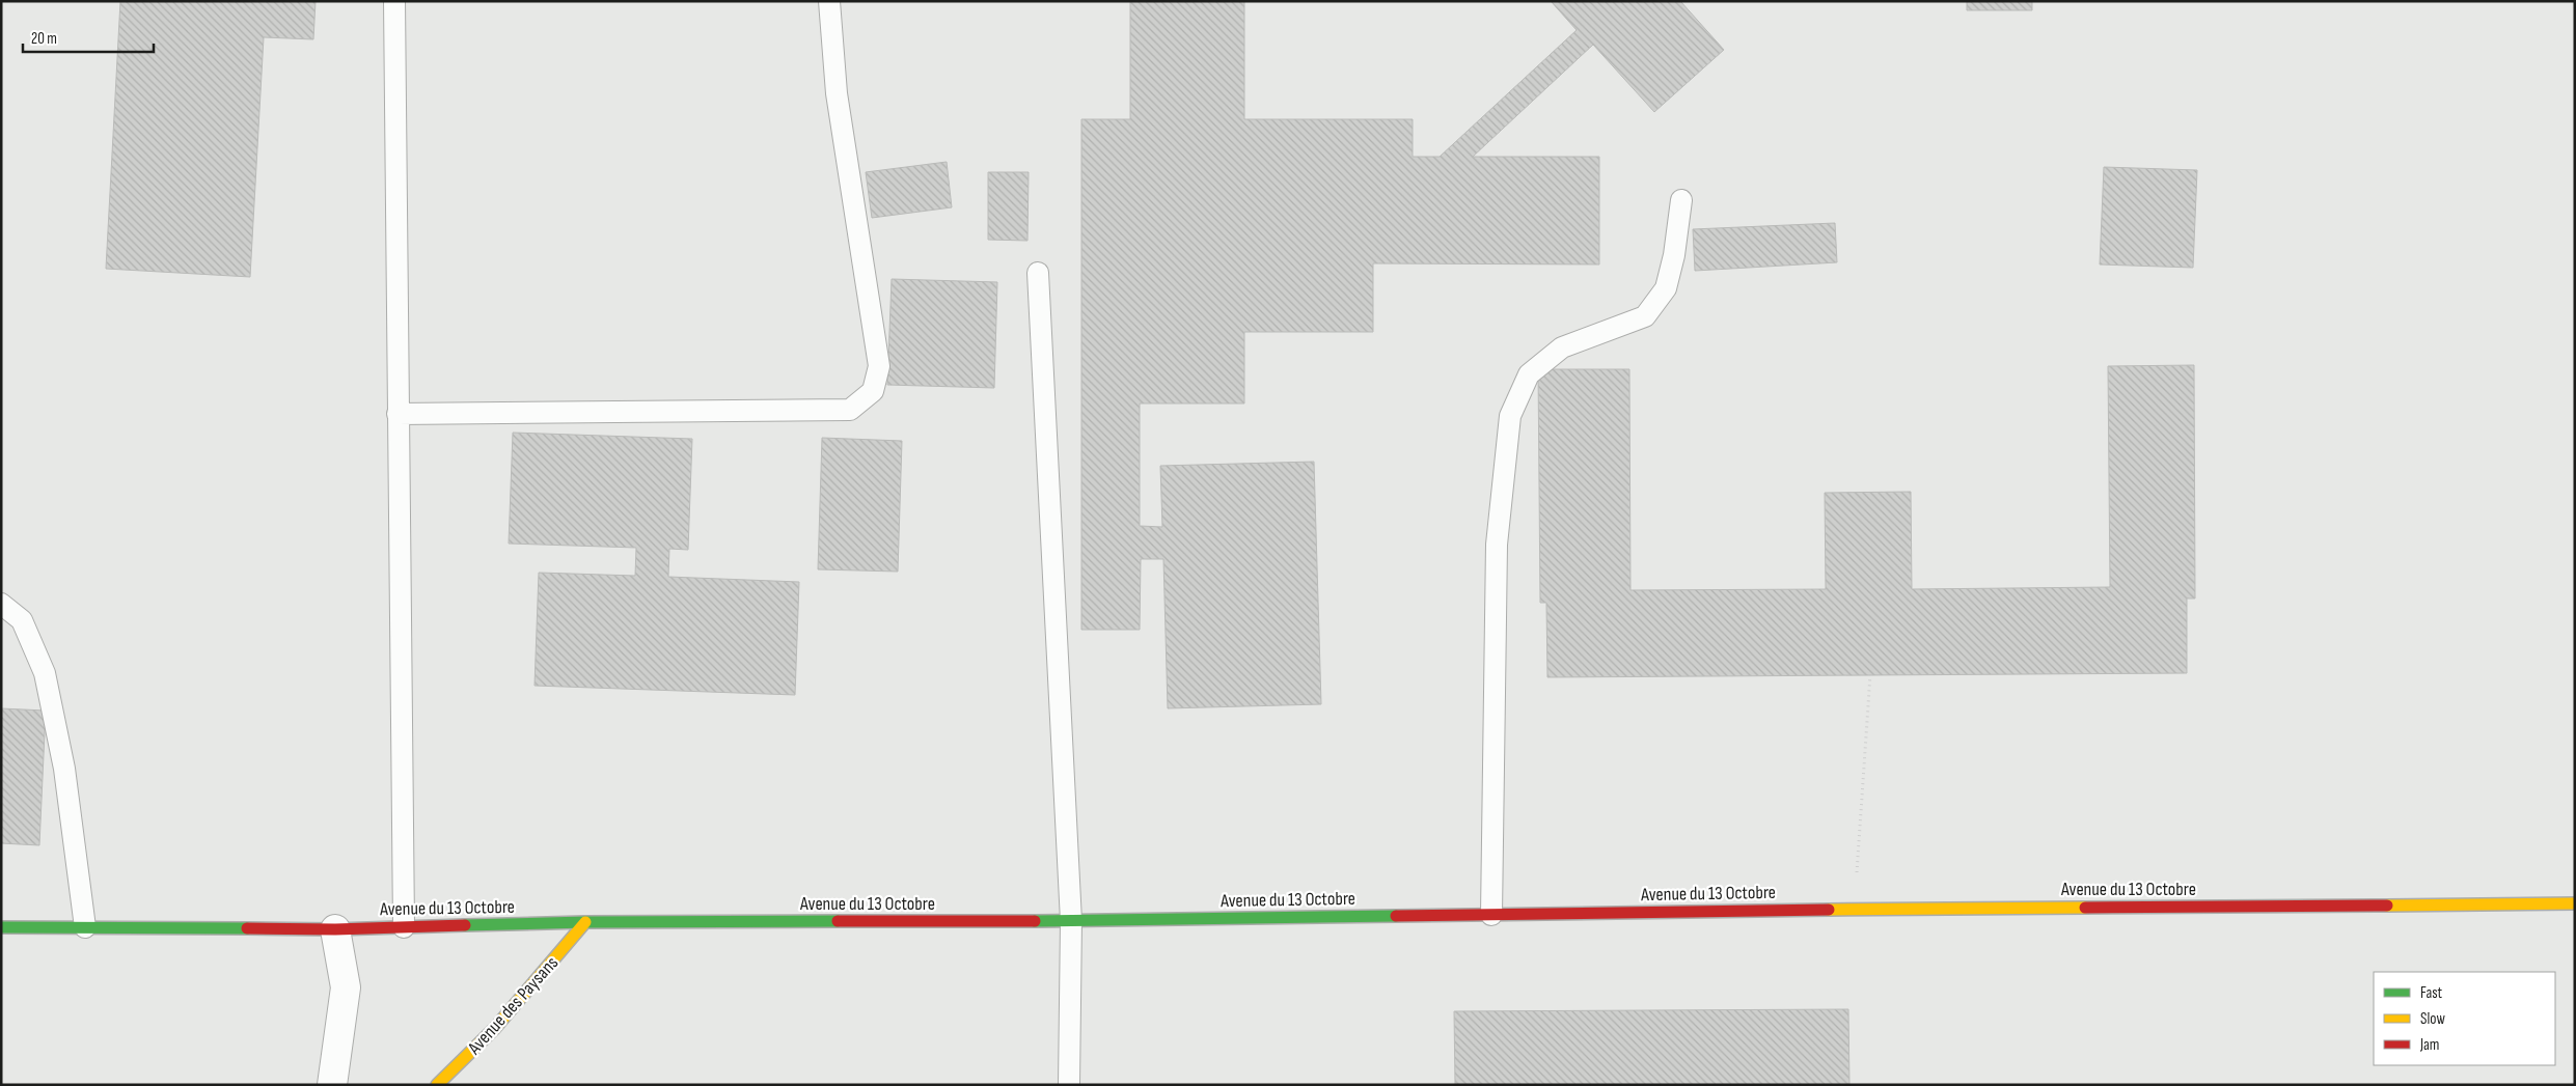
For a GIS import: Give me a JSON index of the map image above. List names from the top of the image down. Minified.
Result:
{"streets":{"street":["Avenue du 13 Octobre","Avenue des Paysans"]},"crossings":[["Avenue du 13 Octobre","Avenue des Paysans"]],"legend":["Fast","Slow","Jam"],"scale_bar":"20 m"}
